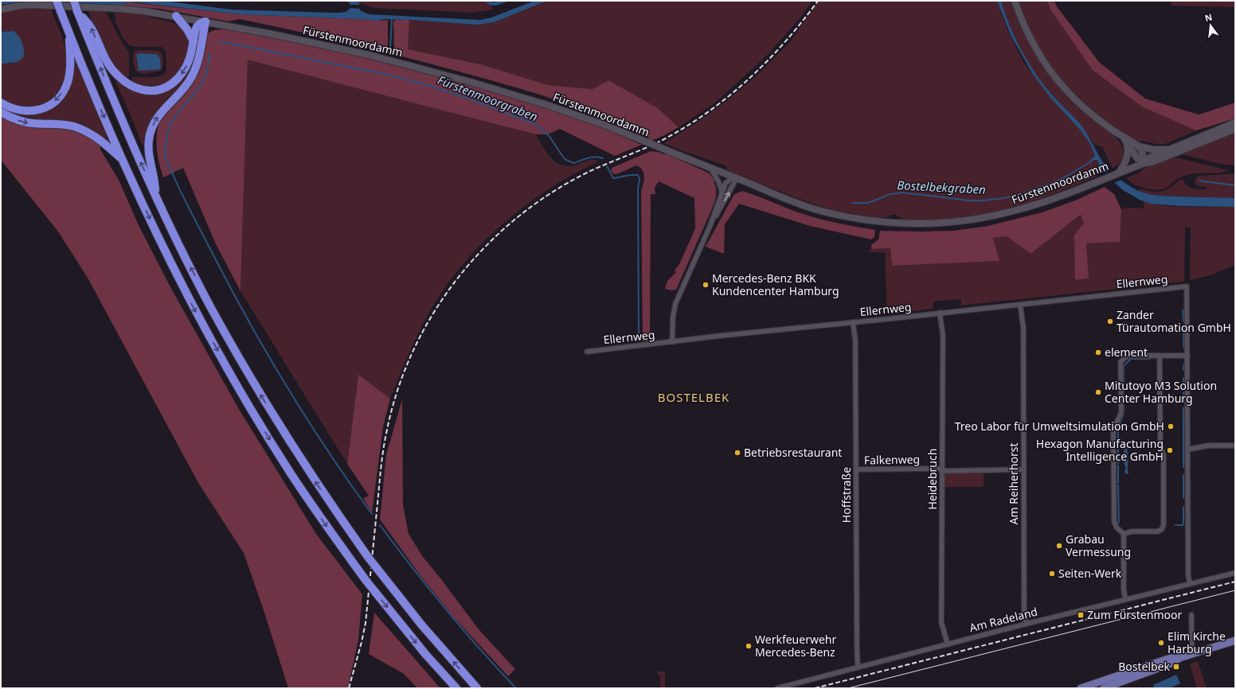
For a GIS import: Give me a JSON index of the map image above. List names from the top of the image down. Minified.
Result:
{"streets":{"main road":["Fürstenmoordamm"],"street":["Ellernweg","Falkenweg","Heidebruch","Am Reiherhorst","Hoffstraße","Am Radeland"]},"crossings":[["Ellernweg","Heidebruch"],["Ellernweg","Am Reiherhorst"],["Ellernweg","Hoffstraße"],["Falkenweg","Heidebruch"],["Falkenweg","Am Reiherhorst"],["Falkenweg","Hoffstraße"],["Heidebruch","Am Radeland"],["Am Reiherhorst","Am Radeland"],["Hoffstraße","Am Radeland"]],"districts":["BOSTELBEK"],"water":["Fürstenmoorgraben","Bostelbekgraben"],"places":{"other":["Mercedes-Benz BKK Kundencenter Hamburg","Zander Türautomation GmbH","element","Mitutoyo M3 Solution Center Hamburg","Treo Labor für Umweltsimulation GmbH","Hexagon Manufacturing Intelligence GmbH","Betriebsrestaurant","Grabau Vermessung","Seiten-Werk","Elim Kirche Harburg","Werkfeuerwehr Mercedes-Benz"],"transit":["Zum Fürstenmoor","Bostelbek"]},"north":"top"}
